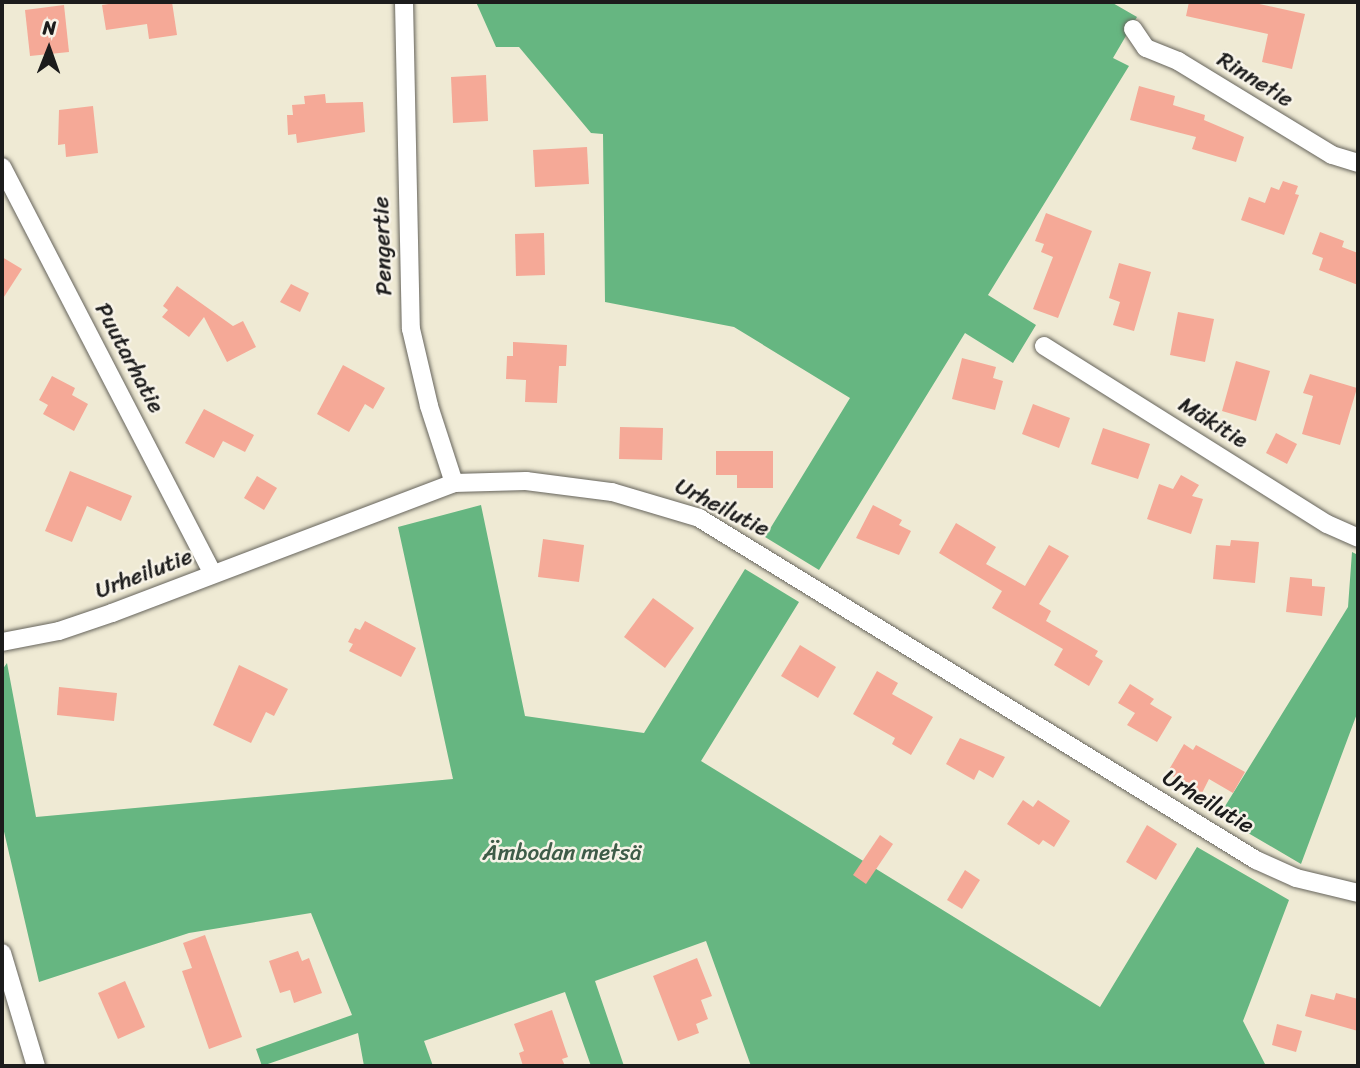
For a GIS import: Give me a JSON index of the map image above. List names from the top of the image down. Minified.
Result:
{"streets":{"street":["Rinnetie","Pengertie","Puutarhatie","Mäkitie","Urheilutie"]},"crossings":[["Pengertie","Urheilutie"],["Puutarhatie","Urheilutie"]],"parks":["Ämbodan metsä"],"north":"top"}
